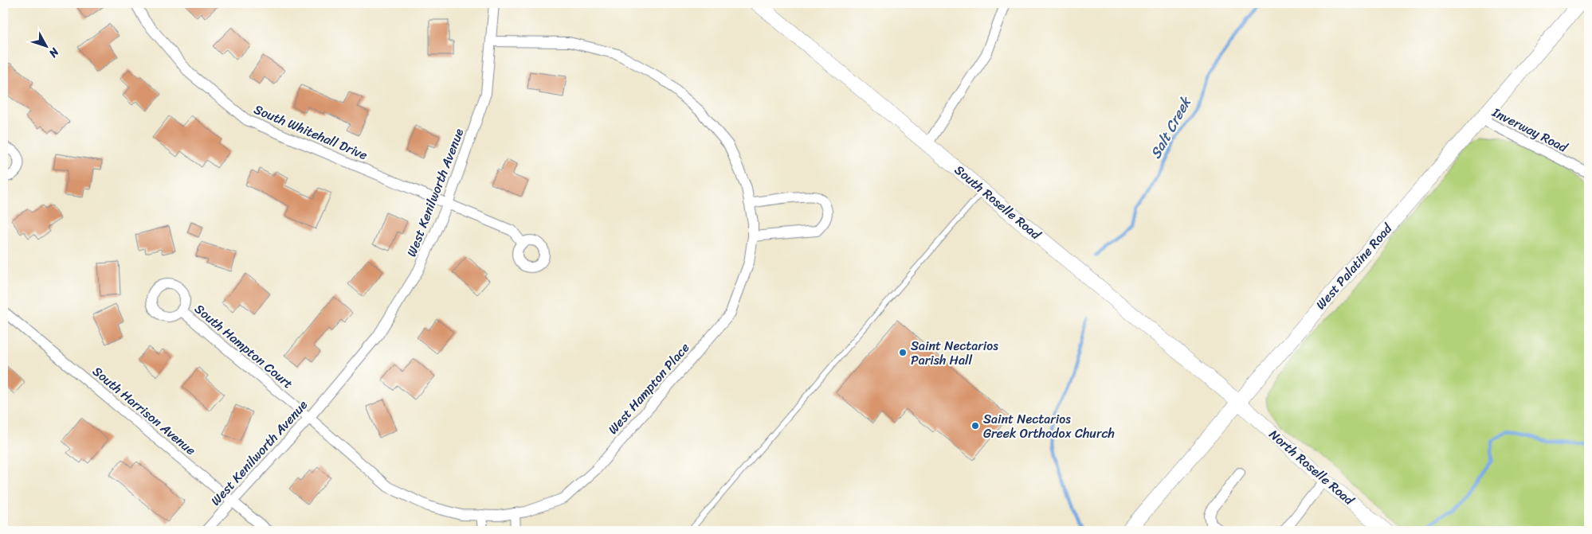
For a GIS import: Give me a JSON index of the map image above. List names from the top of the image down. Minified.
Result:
{"streets":{"main road":["South Roselle Road","West Palatine Road","North Roselle Road"],"street":["Inverway Road","South Whitehall Drive","West Kenilworth Avenue","South Hampton Court","West Hampton Place","South Harrison Avenue"]},"crossings":[["Inverway Road","West Palatine Road"],["South Whitehall Drive","West Kenilworth Avenue"],["West Kenilworth Avenue","South Hampton Court"],["West Kenilworth Avenue","West Hampton Place"],["West Kenilworth Avenue","South Harrison Avenue"],["South Roselle Road","West Palatine Road"],["South Roselle Road","North Roselle Road"],["West Palatine Road","North Roselle Road"],["South Hampton Court","West Hampton Place"]],"water":["Salt Creek"],"places":["Saint Nectarios Parish Hall","Saint Nectarios Greek Orthodox Church"],"north":"bottom right"}
